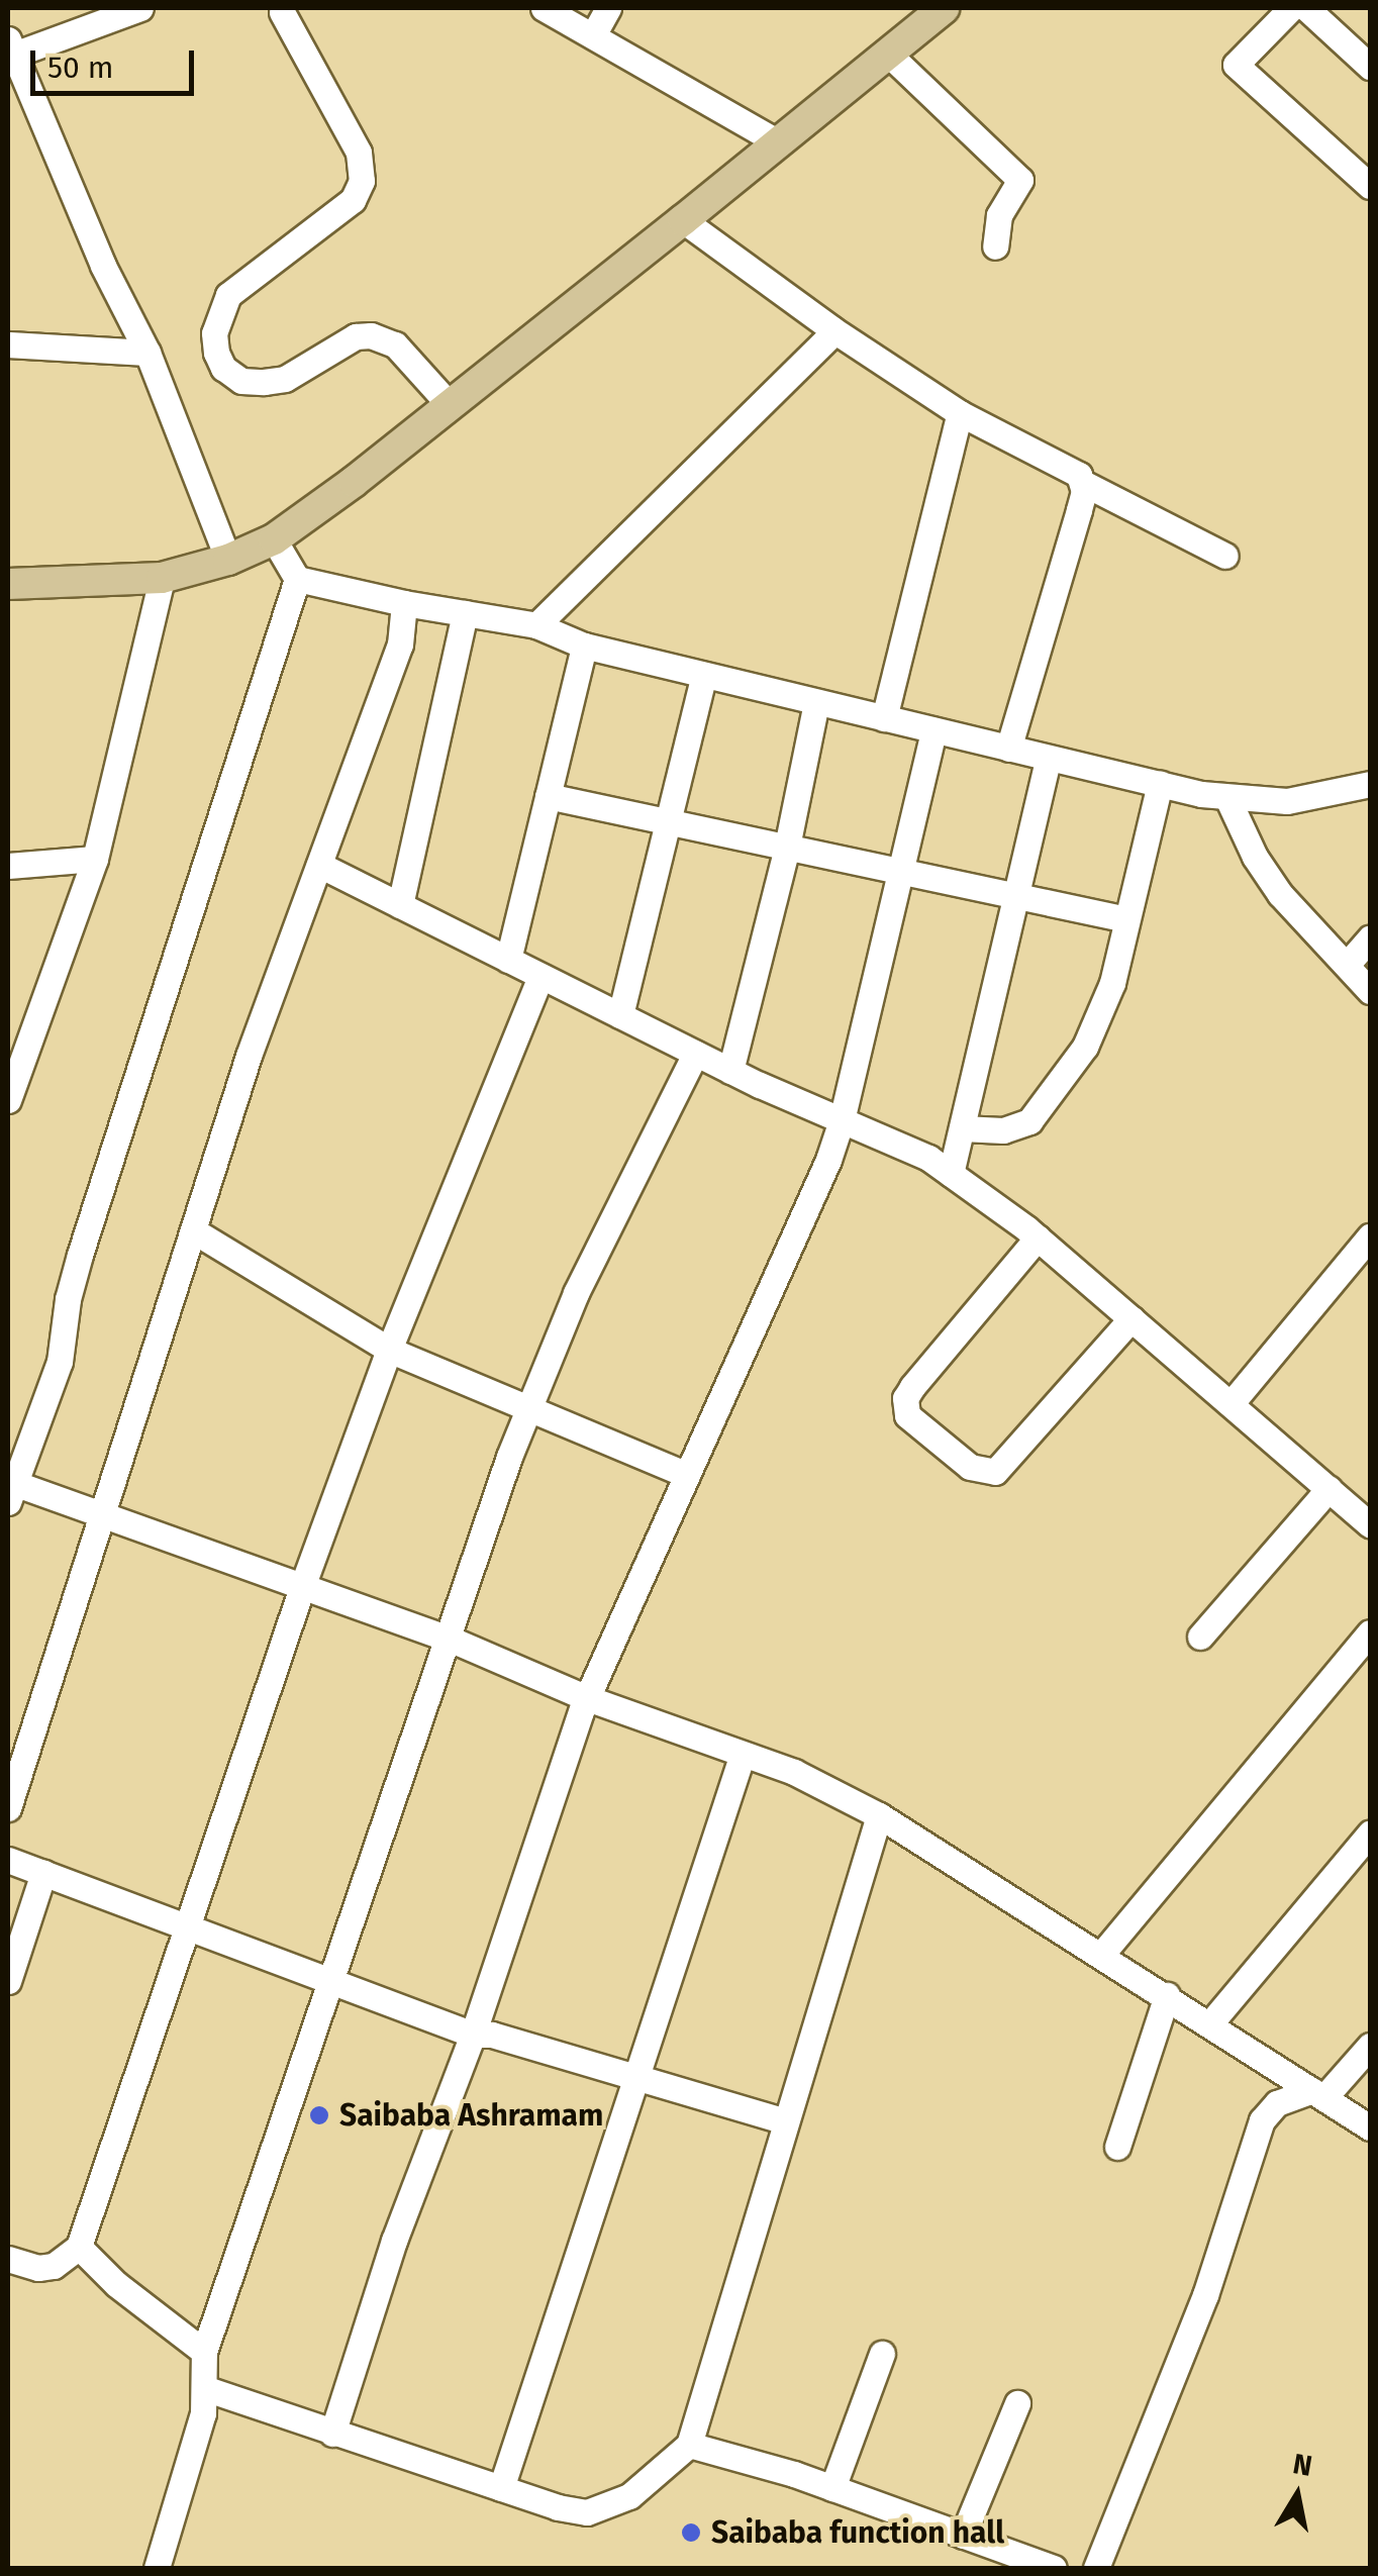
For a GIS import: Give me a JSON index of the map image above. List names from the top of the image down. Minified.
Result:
{"places":["Saibaba Ashramam","Saibaba function hall"],"scale_bar":"50 m","north":"top"}
